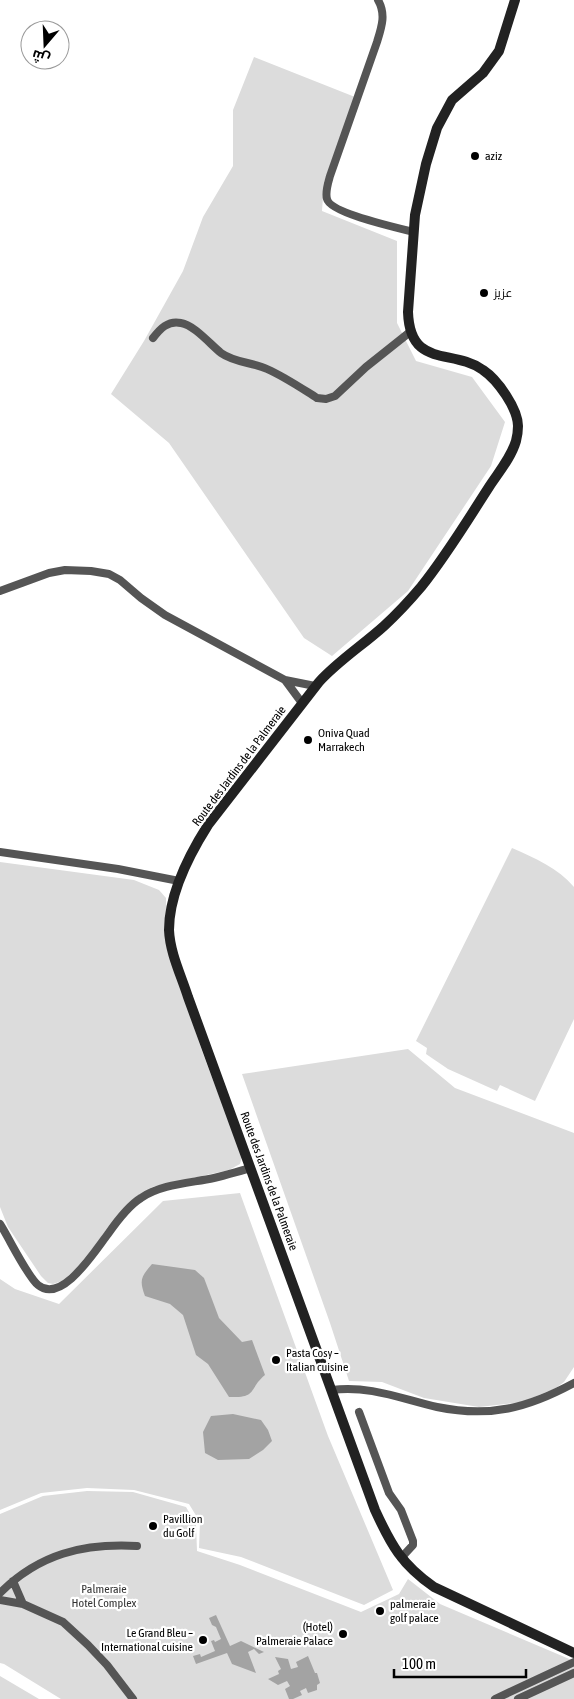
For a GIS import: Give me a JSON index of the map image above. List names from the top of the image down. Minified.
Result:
{"streets":{"street":["Route des Jardins de la Palmeraie"]},"parks":["Palmeraie Hotel Complex"],"places":["aziz","عزيز","Oniva Quad Marrakech","Pasta Cosy – Italian cuisine","Pavillion du Golf","palmeraie golf palace","(Hotel) Palmeraie Palace","Le Grand Bleu – International cuisine"],"scale_bar":"100 m","north":"bottom"}
